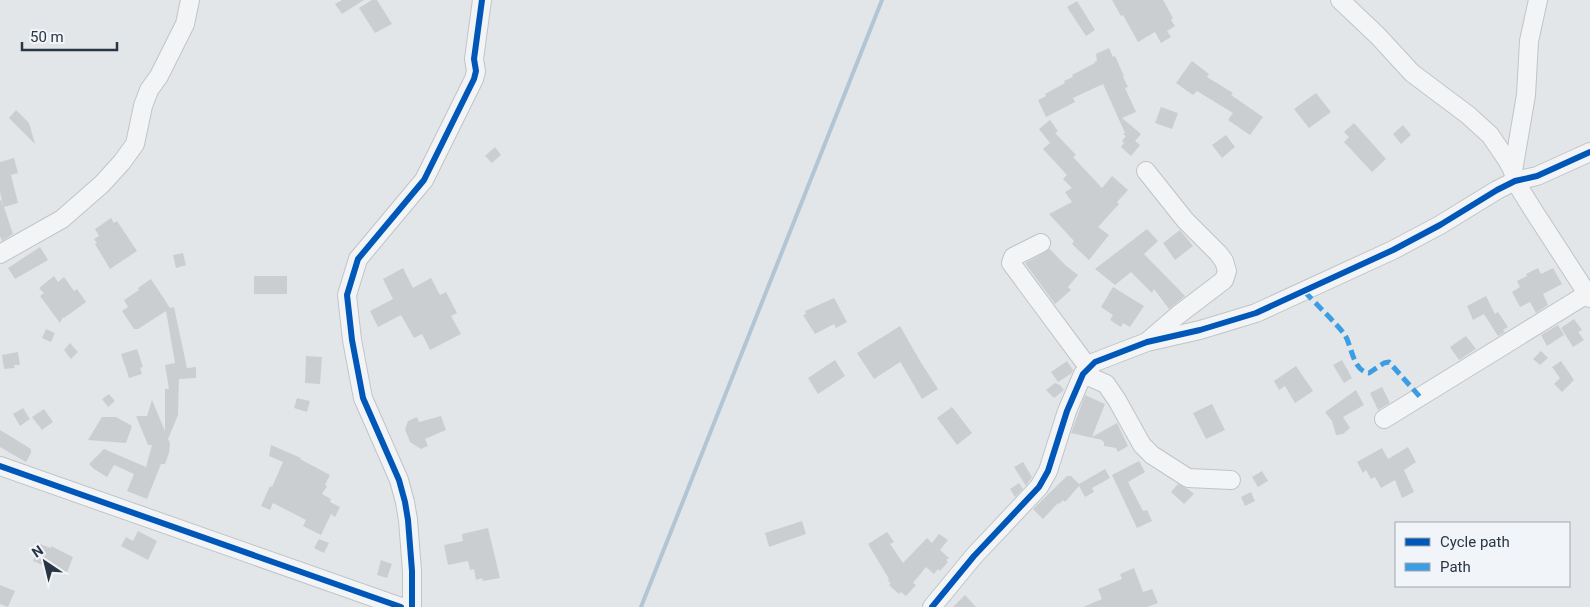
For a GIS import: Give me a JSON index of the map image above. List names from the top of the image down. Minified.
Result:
{"legend":["Cycle path","Path"],"scale_bar":"50 m","north":"top left"}
